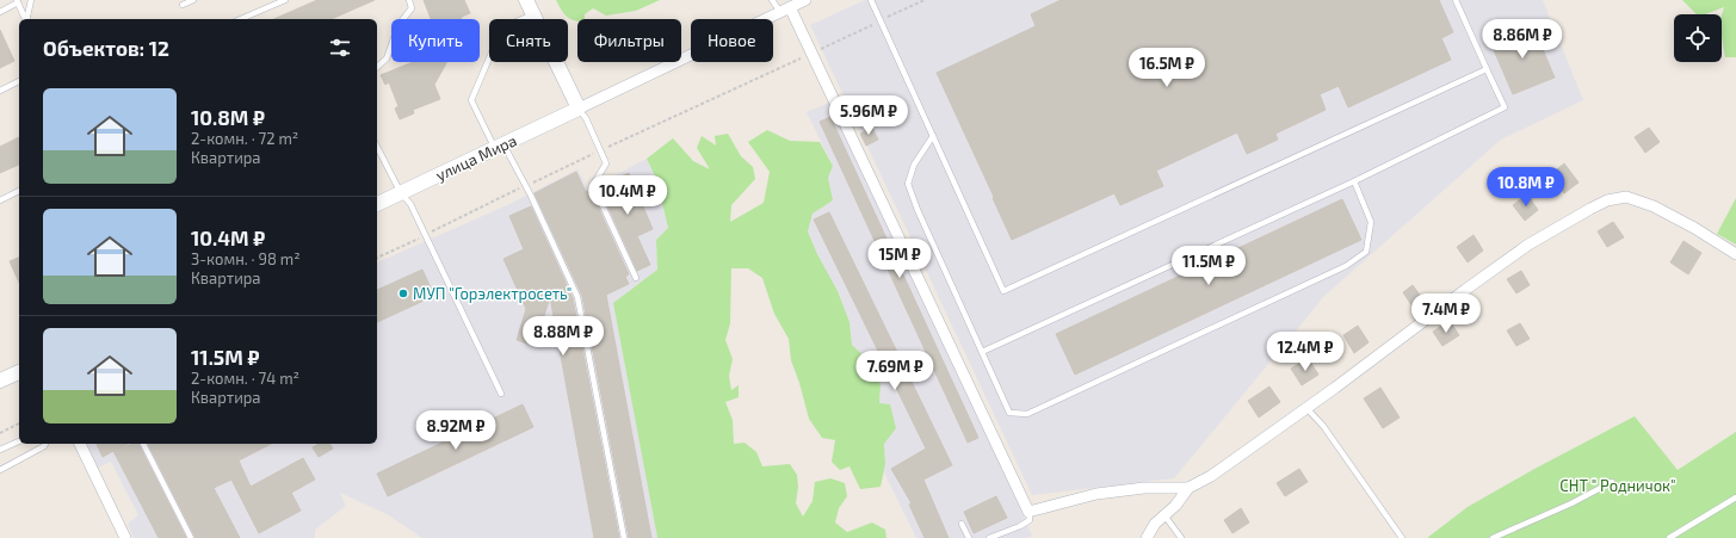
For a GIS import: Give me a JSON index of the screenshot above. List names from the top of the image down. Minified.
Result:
{"streets":{"main road":["улица Мира"]},"parks":["СНТ \" Родничок\""],"places":["МУП \"Горэлектросеть\""],"page":{"price":["8.86M ₽","16.5M ₽","5.96M ₽","10.8M ₽","10.4M ₽","15M ₽","11.5M ₽","7.4M ₽","8.88M ₽","12.4M ₽","7.69M ₽","8.92M ₽"],"chip":["Купить","Снять","Фильтры","Новое"],"heading":"Объектов: 12","list":[{"name":"10.8M ₽","note":"2-комн. · 72 m² · Квартира"},{"name":"10.4M ₽","note":"3-комн. · 98 m² · Квартира"},{"name":"11.5M ₽","note":"2-комн. · 74 m² · Квартира"}]}}
